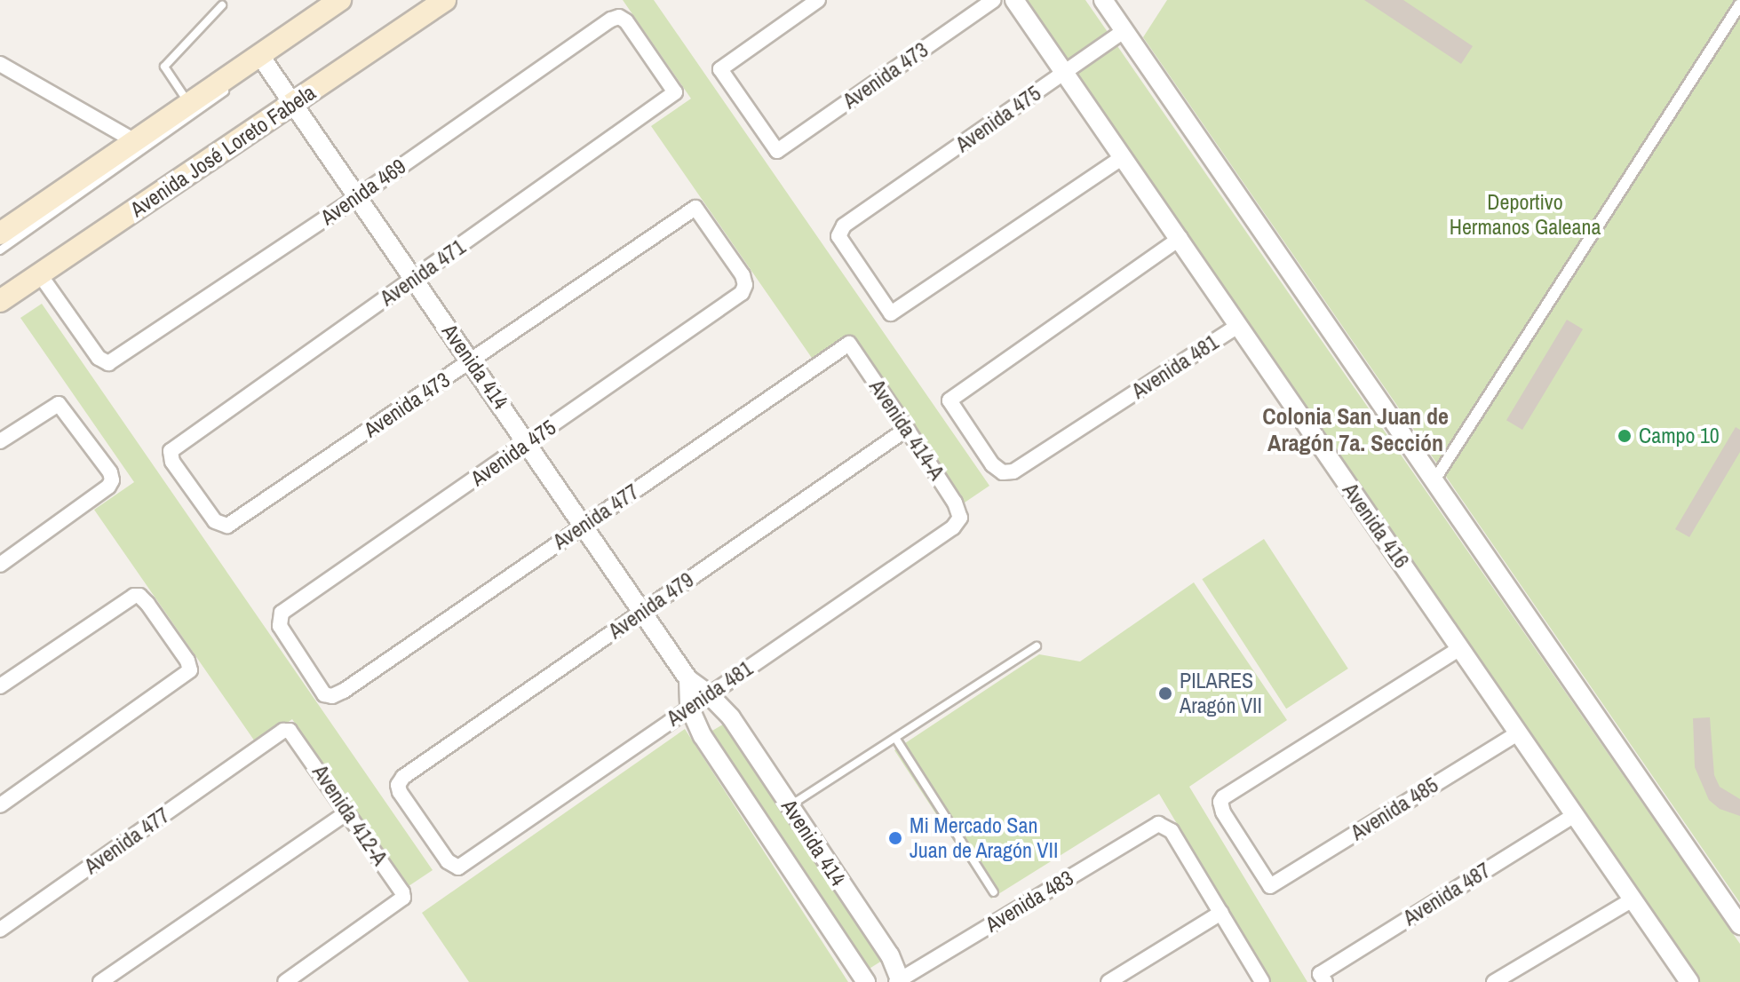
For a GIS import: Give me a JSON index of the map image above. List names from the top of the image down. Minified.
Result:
{"streets":{"main road":["Avenida José Loreto Fabela"],"street":["Avenida 473","Avenida 475","Avenida 469","Avenida 471","Avenida 414","Avenida 481","Avenida 414-A","Avenida 477","Avenida 416","Avenida 479","Avenida 485","Avenida 412-A","Avenida 487","Avenida 483"]},"crossings":[["Avenida 473","Avenida 475"],["Avenida 473","Avenida 471"],["Avenida 473","Avenida 414"],["Avenida 475","Avenida 414"],["Avenida 475","Avenida 477"],["Avenida 475","Avenida 416"],["Avenida José Loreto Fabela","Avenida 469"],["Avenida José Loreto Fabela","Avenida 414"],["Avenida 469","Avenida 471"],["Avenida 469","Avenida 414"],["Avenida 471","Avenida 414"],["Avenida 414","Avenida 481"],["Avenida 414","Avenida 477"],["Avenida 414","Avenida 479"],["Avenida 414","Avenida 483"],["Avenida 481","Avenida 414-A"],["Avenida 481","Avenida 416"],["Avenida 481","Avenida 479"],["Avenida 414-A","Avenida 477"],["Avenida 414-A","Avenida 479"],["Avenida 477","Avenida 412-A"],["Avenida 416","Avenida 485"],["Avenida 416","Avenida 487"]],"districts":["Colonia San Juan de Aragón 7a. Sección"],"parks":["Deportivo Hermanos Galeana"],"places":["Campo 10","PILARES Aragón VII","Mi Mercado San Juan de Aragón VII"]}
